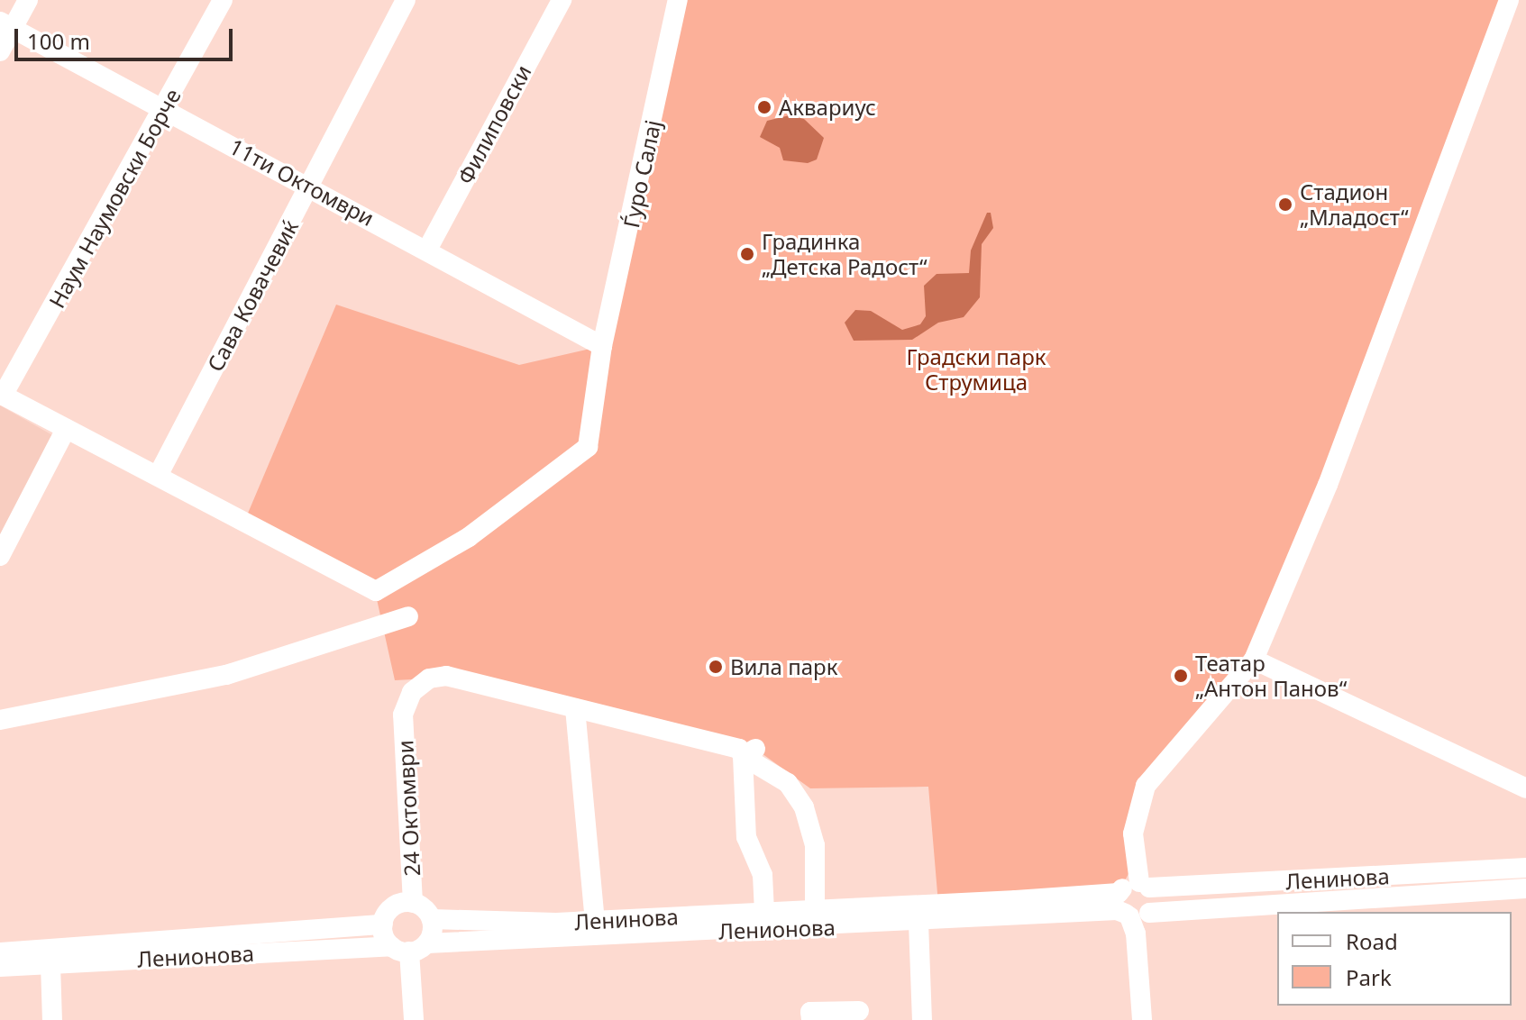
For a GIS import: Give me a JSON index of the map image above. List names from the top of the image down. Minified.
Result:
{"streets":{"street":["Филиповски","Ѓуро Салај","11ти Октомври","Наум Наумовски Борче","Сава Ковачевиќ","24 Октомври","Ленинова","Ленионова"]},"crossings":[["Филиповски","11ти Октомври"],["Ѓуро Салај","11ти Октомври"],["Ѓуро Салај","Сава Ковачевиќ"],["11ти Октомври","Наум Наумовски Борче"],["11ти Октомври","Сава Ковачевиќ"],["Ленинова","Ленионова"]],"parks":["Градски парк Струмица"],"places":["Аквариус","Стадион „Младост“","Градинка „Детска Радост“","Вила парк","Театар „Антон Панов“"],"legend":["Road","Park"],"scale_bar":"100 m"}
